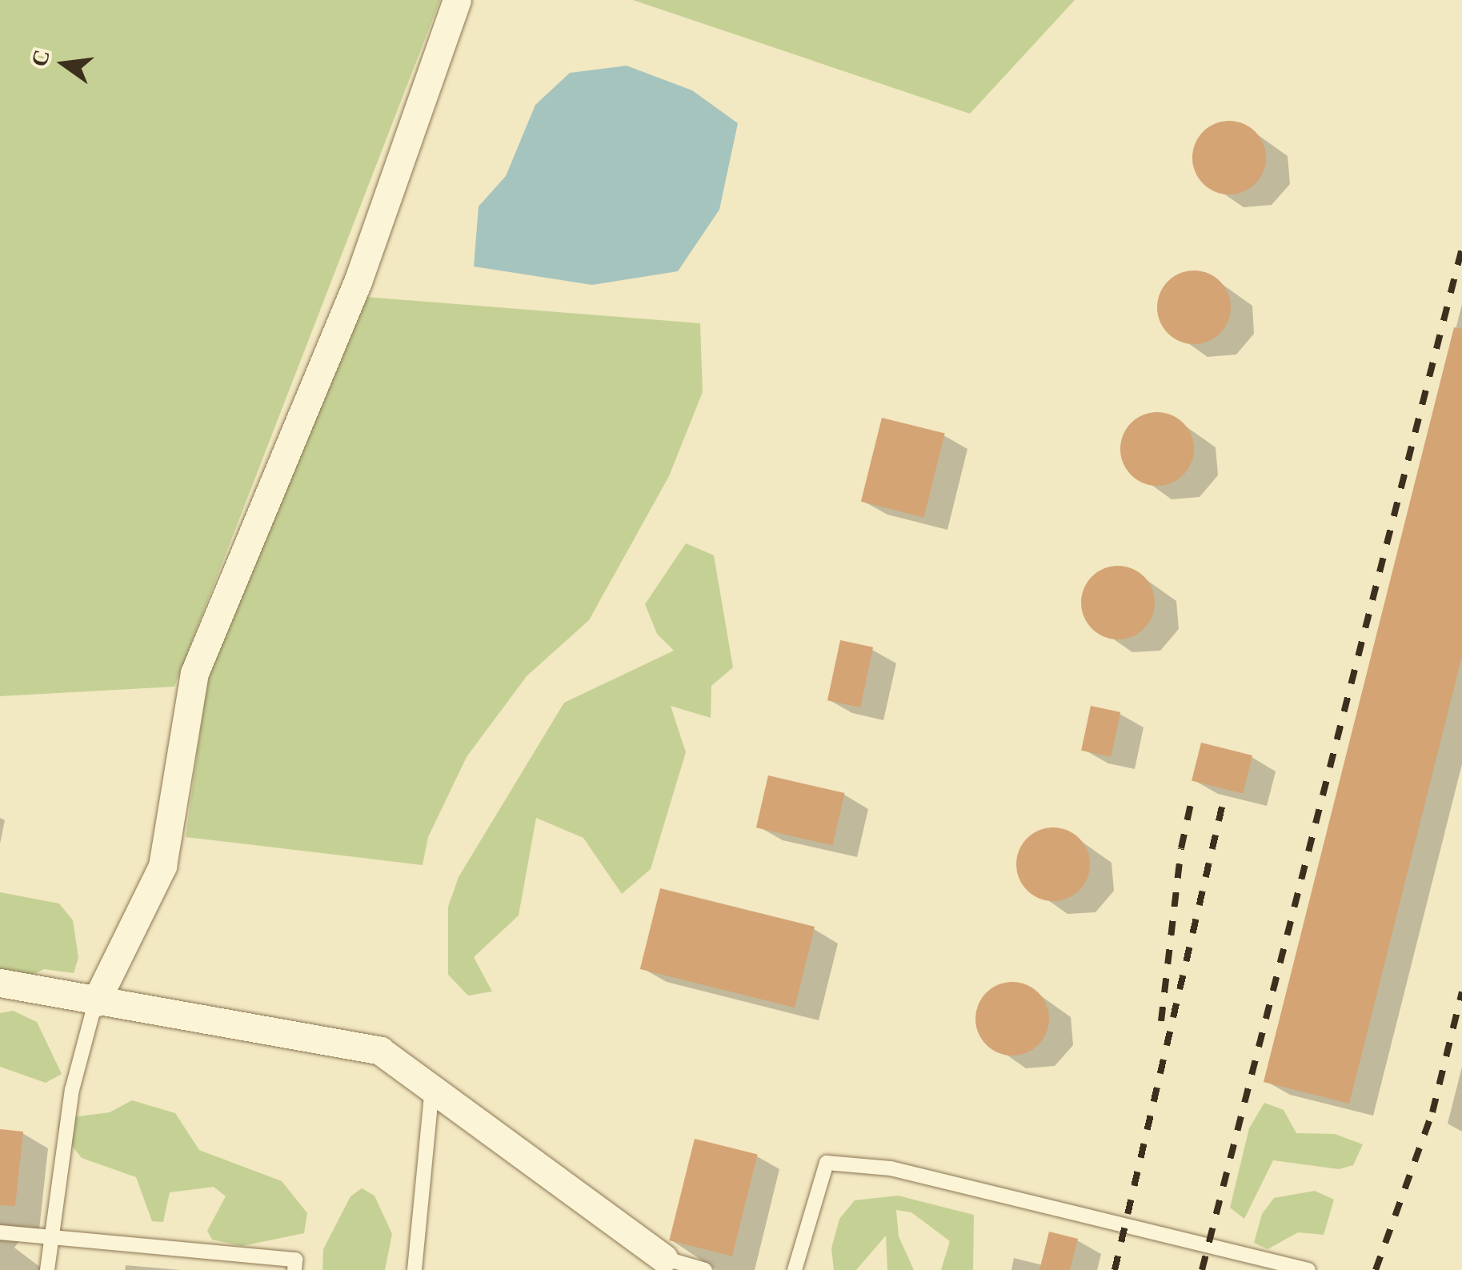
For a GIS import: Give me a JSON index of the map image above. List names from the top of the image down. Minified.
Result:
{"north":"left"}
